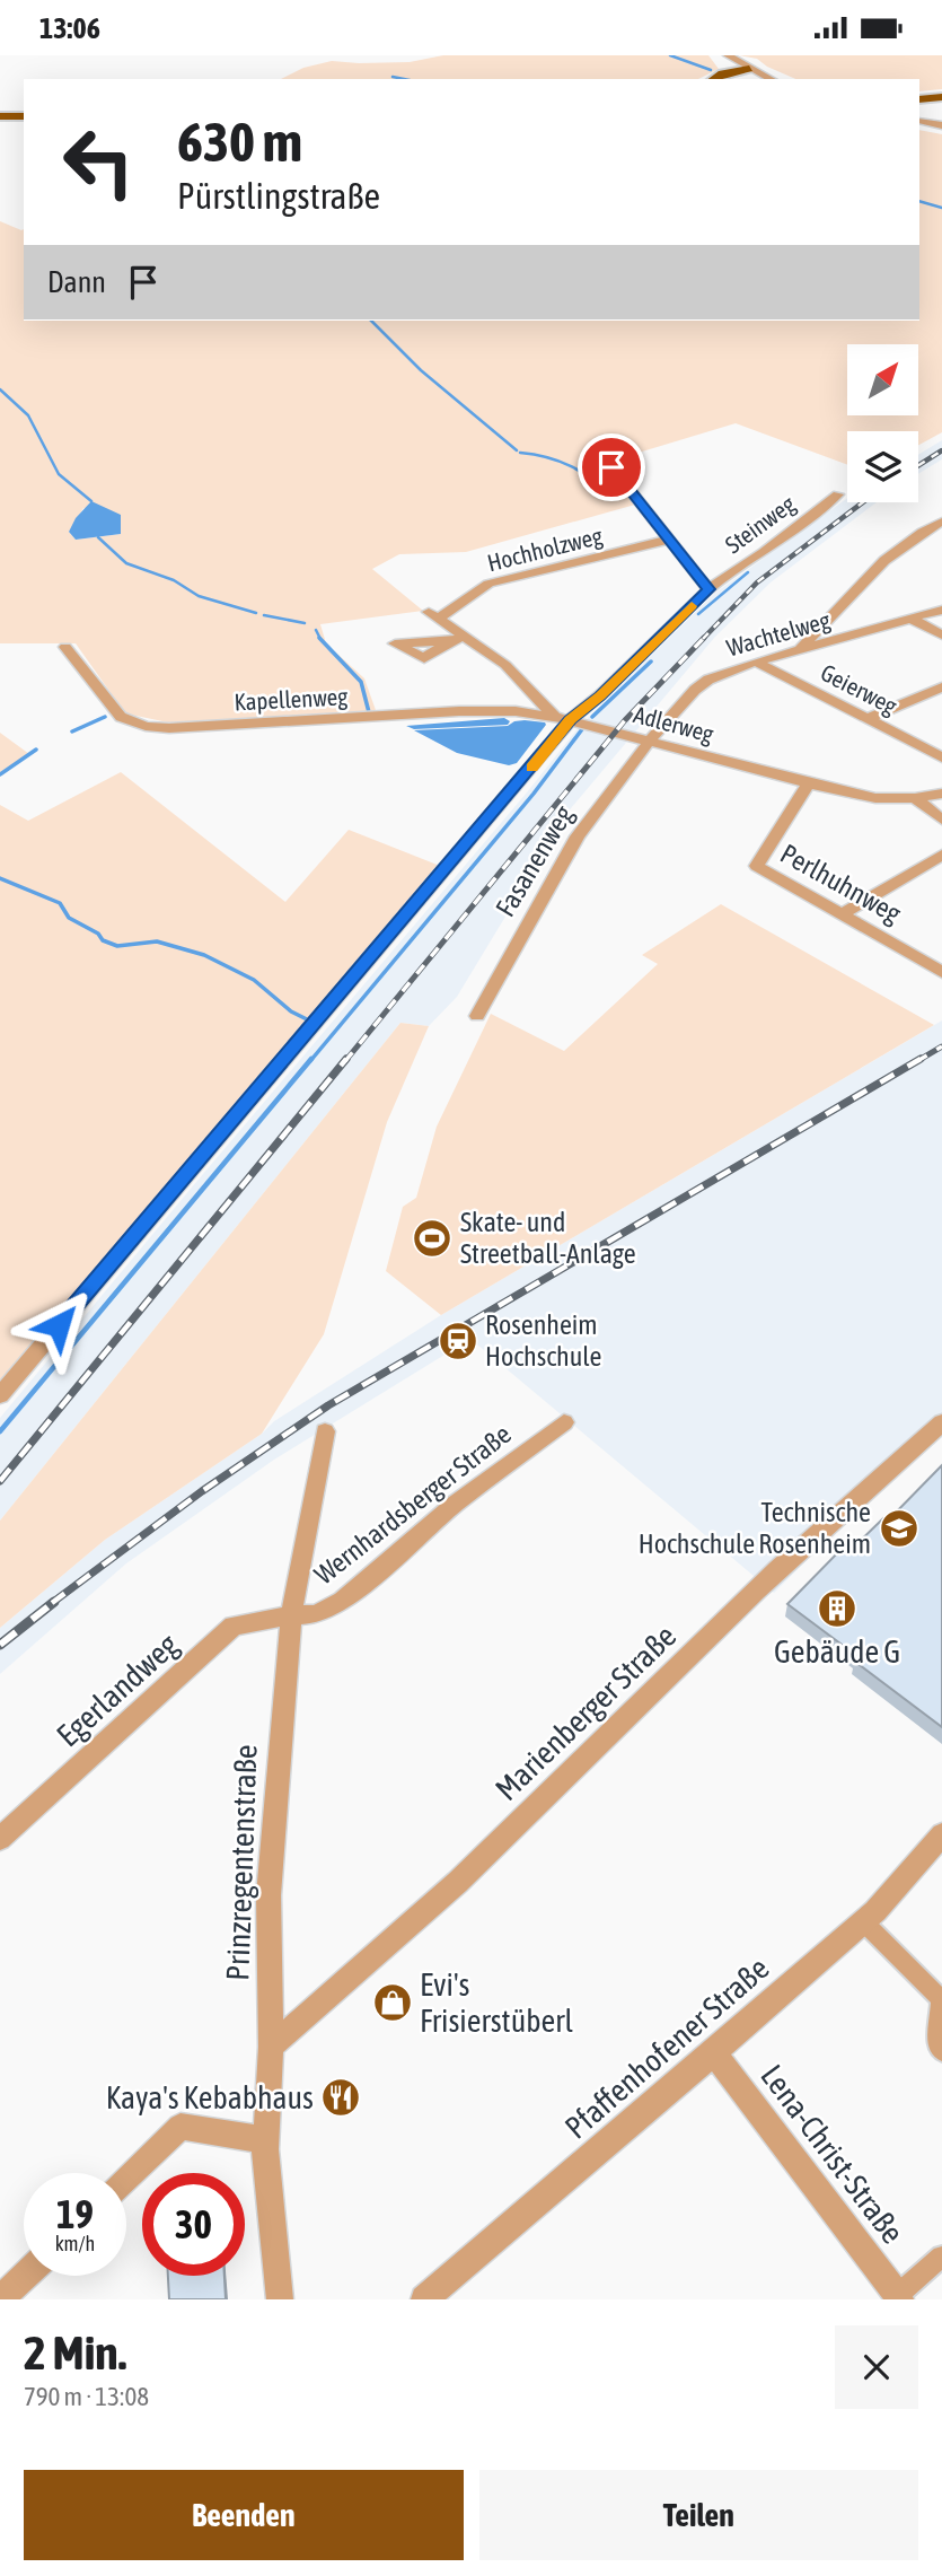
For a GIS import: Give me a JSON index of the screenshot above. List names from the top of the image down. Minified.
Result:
{"streets":{"street":["Steinweg","Hochholzweg","Wachtelweg","Geierweg","Kapellenweg","Adlerweg","Fasanenweg","Perlhuhnweg","Wernhardsberger Straße","Egerlandweg","Marienberger Straße","Prinzregentenstraße","Pfaffenhofener Straße","Lena-Christ-Straße"]},"crossings":[["Steinweg","Adlerweg"],["Wachtelweg","Geierweg"],["Wachtelweg","Adlerweg"],["Wachtelweg","Fasanenweg"],["Kapellenweg","Adlerweg"],["Adlerweg","Fasanenweg"],["Adlerweg","Perlhuhnweg"],["Wernhardsberger Straße","Egerlandweg"],["Wernhardsberger Straße","Prinzregentenstraße"],["Egerlandweg","Prinzregentenstraße"],["Marienberger Straße","Prinzregentenstraße"],["Pfaffenhofener Straße","Lena-Christ-Straße"]],"places":{"sports":["Skate- und Streetball-Anlage"],"station":["Rosenheim Hochschule"],"school or university":["Technische Hochschule Rosenheim"],"building":["Gebäude G"],"shop":["Evi's Frisierstüberl"],"restaurant":["Kaya's Kebabhaus"]},"north":"top right","page":{"status":"13:06","turn":["630 m","Pürstlingstraße"],"then":"Dann","speed":"19 km/h","limit":"30","heading":["2 Min.","790 m · 13:08"],"buttons":["Beenden","Teilen"]}}
